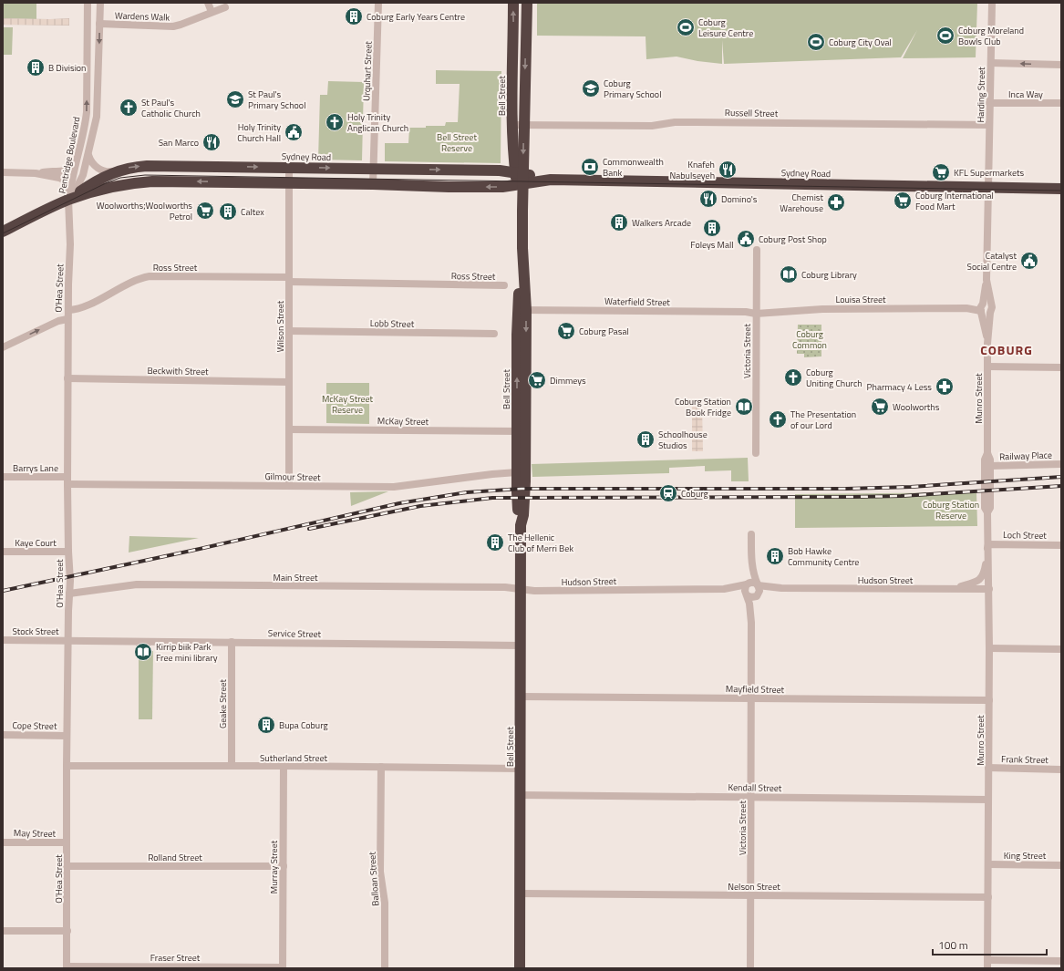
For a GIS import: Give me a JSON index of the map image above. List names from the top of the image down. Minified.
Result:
{"streets":{"highway":["Bell Street","Sydney Road"],"street":["Wardens Walk","Urquhart Street","Inca Way","Harding Street","Russell Street","Pentridge Boulevard","Ross Street","O'Hea Street","Louisa Street","Waterfield Street","Lobb Street","Wilson Street","Victoria Street","Beckwith Street","Munro Street","McKay Street","Railway Place","Barrys Lane","Gilmour Street","Loch Street","Kaye Court","Main Street","Hudson Street","Stock Street","Service Street","Mayfield Street","Geake Street","Cope Street","Sutherland Street","Frank Street","Kendall Street","May Street","King Street","Rolland Street","Murray Street","Balloan Street","Nelson Street","Fraser Street"]},"crossings":[["Wardens Walk","Pentridge Boulevard"],["Urquhart Street","Sydney Road"],["Inca Way","Harding Street"],["Harding Street","Russell Street"],["Harding Street","Sydney Road"],["Harding Street","Munro Street"],["Bell Street","Russell Street"],["Bell Street","Sydney Road"],["Bell Street","Waterfield Street"],["Bell Street","McKay Street"],["Bell Street","Gilmour Street"],["Bell Street","Main Street"],["Bell Street","Hudson Street"],["Bell Street","Service Street"],["Bell Street","Mayfield Street"],["Bell Street","Sutherland Street"],["Bell Street","Kendall Street"],["Bell Street","Nelson Street"],["Pentridge Boulevard","Sydney Road"],["Pentridge Boulevard","O'Hea Street"],["Sydney Road","O'Hea Street"],["Sydney Road","Wilson Street"],["Sydney Road","Munro Street"],["Ross Street","O'Hea Street"],["Ross Street","Wilson Street"],["O'Hea Street","Beckwith Street"],["O'Hea Street","Barrys Lane"],["O'Hea Street","Gilmour Street"],["O'Hea Street","Kaye Court"],["O'Hea Street","Main Street"],["O'Hea Street","Stock Street"],["O'Hea Street","Service Street"],["O'Hea Street","Cope Street"],["O'Hea Street","Sutherland Street"],["O'Hea Street","May Street"],["O'Hea Street","Rolland Street"],["O'Hea Street","Fraser Street"],["Louisa Street","Waterfield Street"],["Louisa Street","Victoria Street"],["Louisa Street","Munro Street"],["Waterfield Street","Victoria Street"],["Lobb Street","Wilson Street"],["Wilson Street","Beckwith Street"],["Wilson Street","McKay Street"],["Wilson Street","Gilmour Street"],["Victoria Street","Hudson Street"],["Victoria Street","Mayfield Street"],["Victoria Street","Kendall Street"],["Victoria Street","Nelson Street"],["Munro Street","Railway Place"],["Munro Street","Loch Street"],["Munro Street","Hudson Street"],["Munro Street","Mayfield Street"],["Munro Street","Frank Street"],["Munro Street","Kendall Street"],["Munro Street","King Street"],["Munro Street","Nelson Street"],["Barrys Lane","Gilmour Street"],["Main Street","Hudson Street"],["Stock Street","Service Street"],["Service Street","Geake Street"],["Geake Street","Sutherland Street"],["Sutherland Street","Murray Street"],["Sutherland Street","Balloan Street"],["Rolland Street","Murray Street"],["Murray Street","Fraser Street"]],"districts":["COBURG"],"parks":["Bell Street Reserve","Coburg Common","McKay Street Reserve","Coburg Station Reserve"],"places":{"building":["Coburg Early Years Centre","B Division","Caltex","Walkers Arcade","Foleys Mall","Schoolhouse Studios","The Hellenic Club of Merri Bek","Bob Hawke Community Centre","Bupa Coburg"],"sports":["Coburg Leisure Centre","Coburg Moreland Bowls Club","Coburg City Oval"],"school or university":["Coburg Primary School","St Paul's Primary School"],"church":["St Paul's Catholic Church","Holy Trinity Anglican Church","Coburg Uniting Church","The Presentation of our Lord"],"public building":["Holy Trinity Church Hall","Coburg Post Shop","Catalyst Social Centre"],"restaurant":["San Marco","Knafeh Nabulseyeh","Domino's"],"bank":["Commonwealth Bank"],"supermarket":["KFL Supermarkets","Coburg International Food Mart","Woolworths;Woolworths Petrol","Coburg Pasal","Dimmeys","Woolworths"],"pharmacy":["Chemist Warehouse","Pharmacy 4 Less"],"library":["Coburg Library","Coburg Station Book Fridge","Kirrip biik Park Free mini library"],"station":["Coburg"]},"scale_bar":"100 m"}
